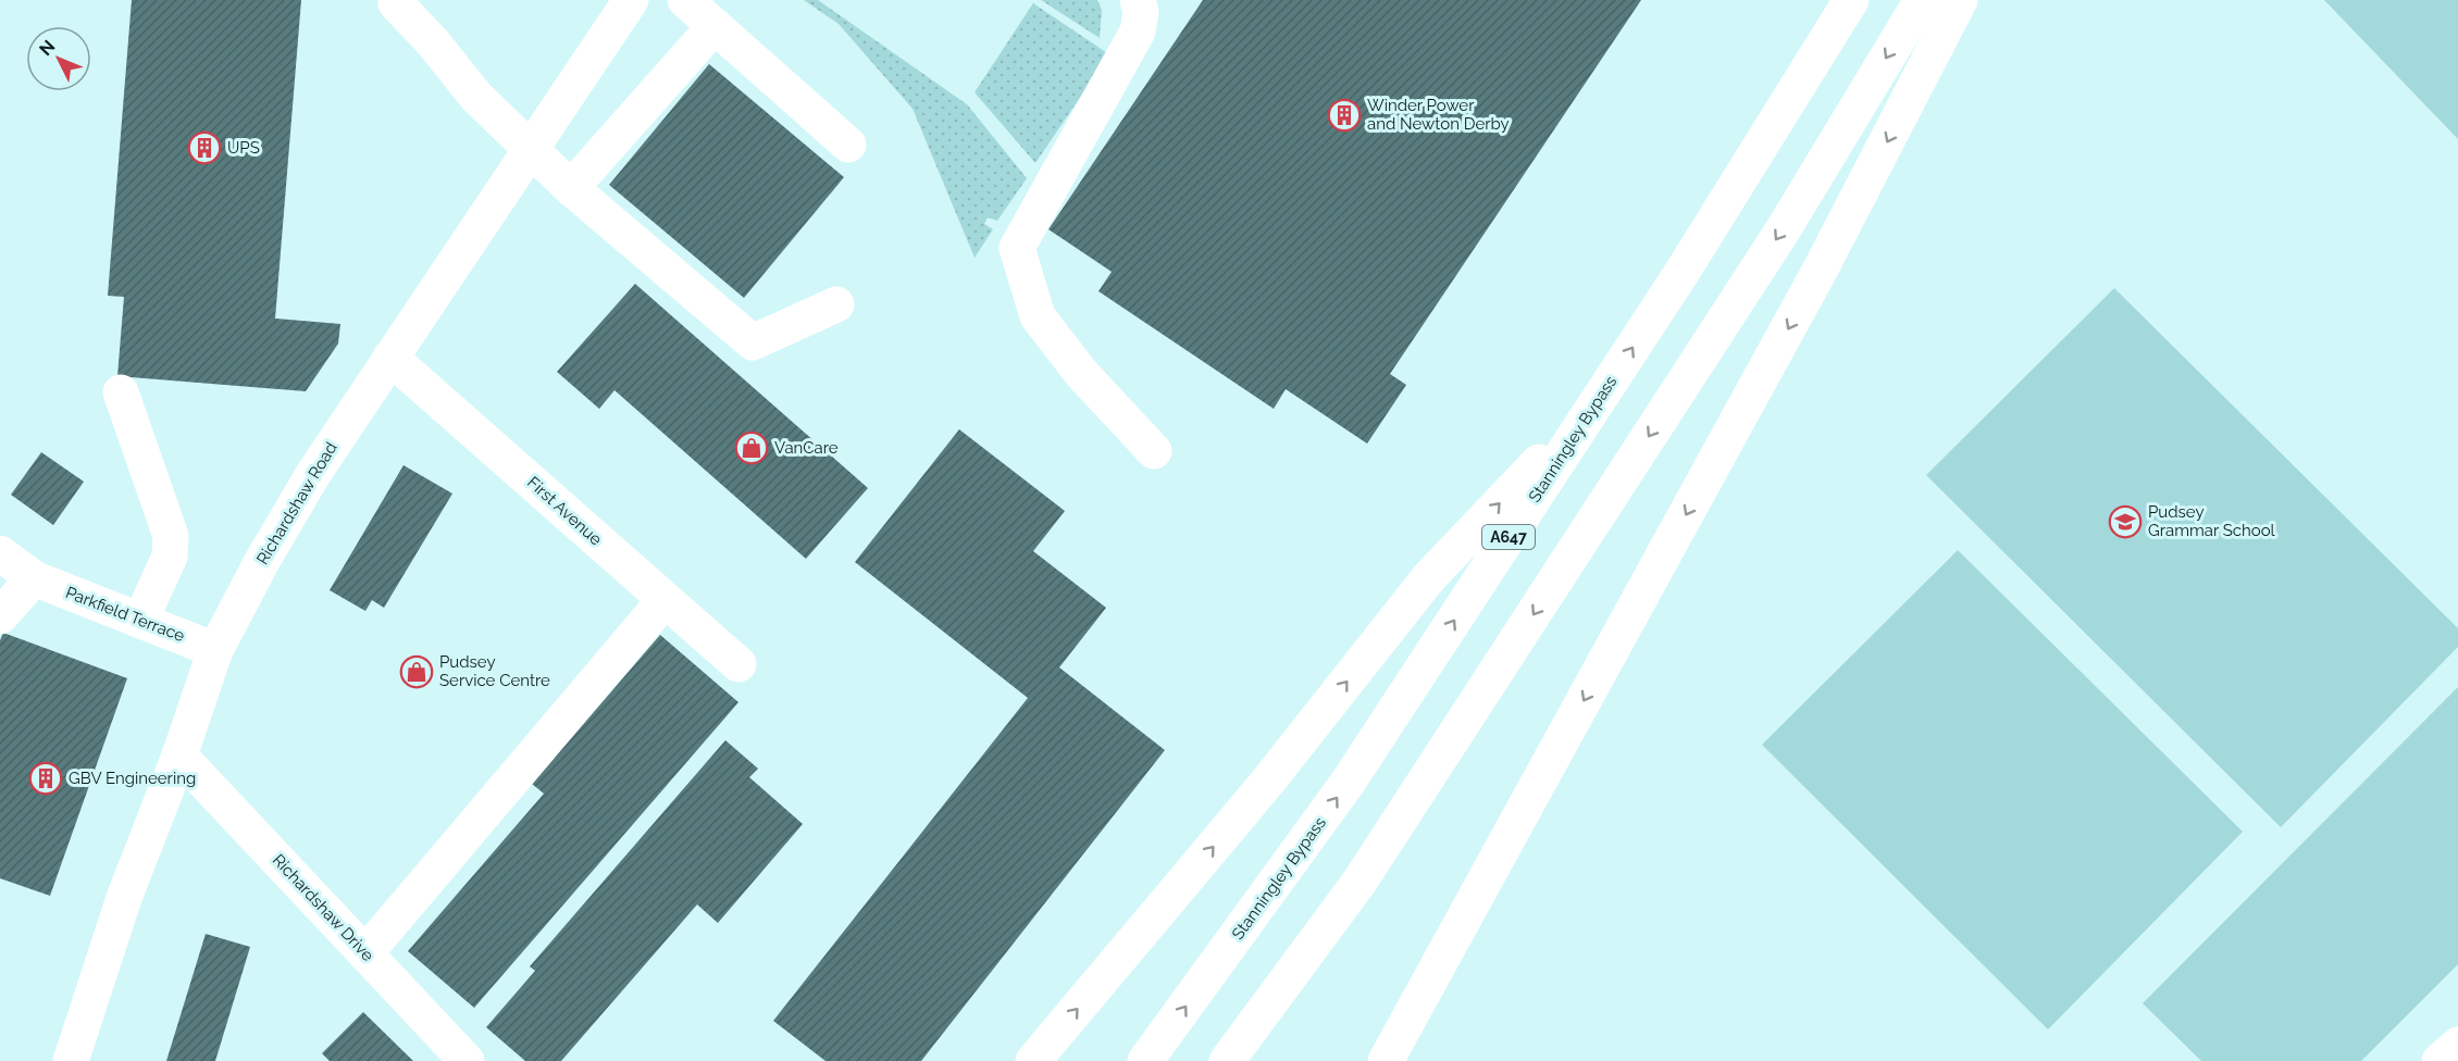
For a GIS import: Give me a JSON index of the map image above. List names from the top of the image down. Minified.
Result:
{"streets":{"main road":["Stanningley Bypass","Richardshaw Road","First Avenue","A647","Parkfield Terrace","Richardshaw Drive"]},"crossings":[["Richardshaw Road","First Avenue"],["Richardshaw Road","Parkfield Terrace"],["Richardshaw Road","Richardshaw Drive"]],"places":{"building":["Winder Power and Newton Derby","UPS","GBV Engineering"],"shop":["VanCare","Pudsey Service Centre"],"school or university":["Pudsey Grammar School"]},"north":"top left"}
